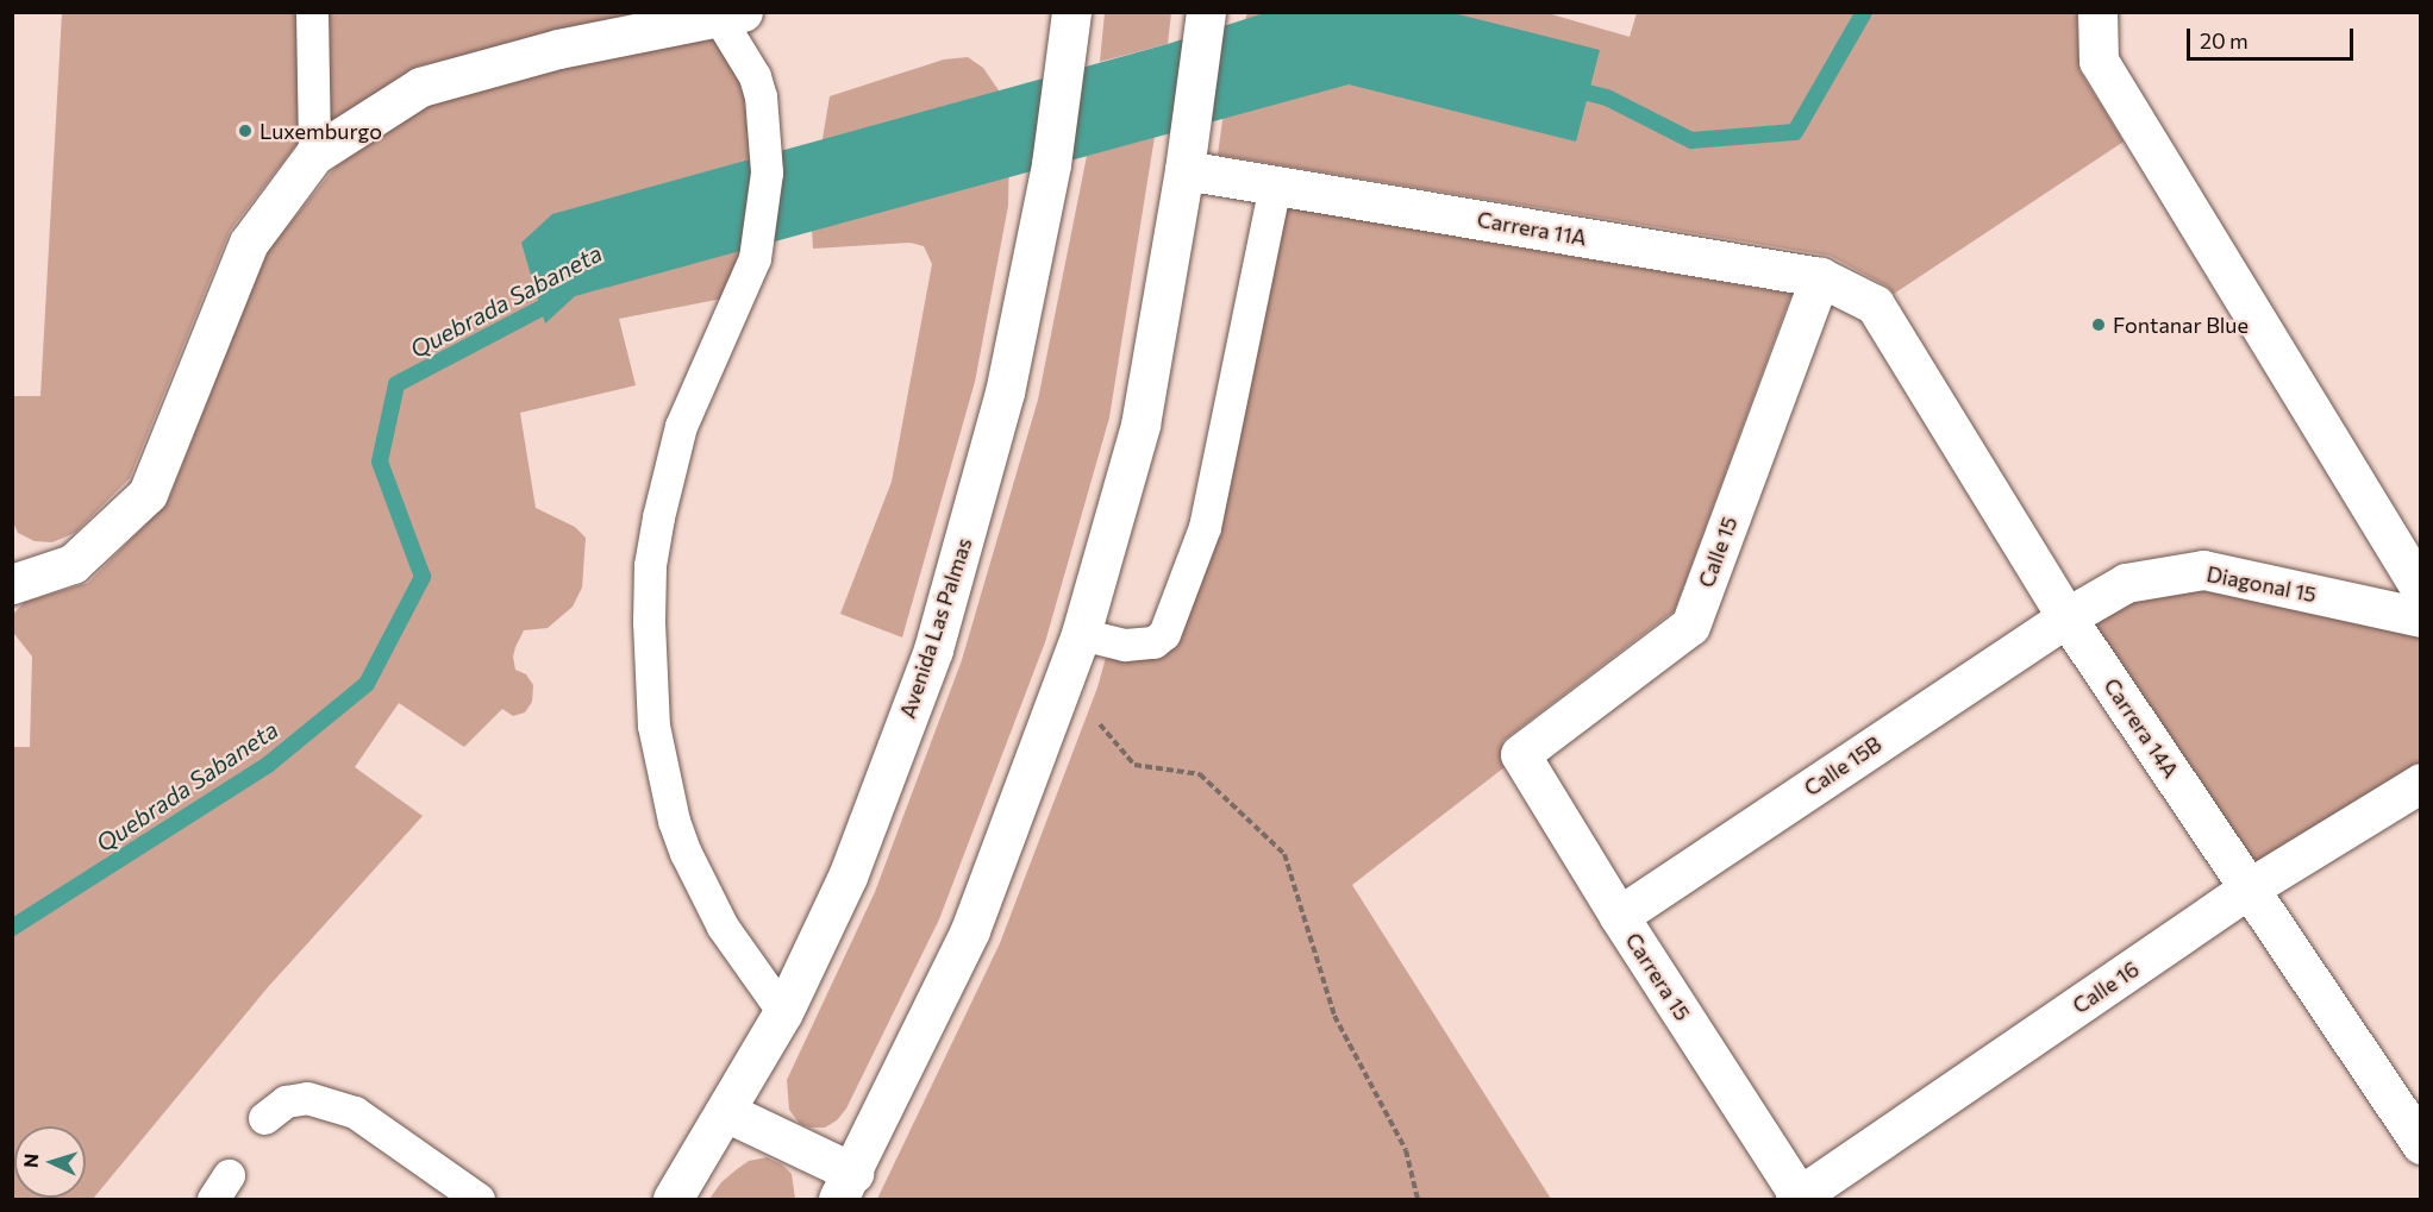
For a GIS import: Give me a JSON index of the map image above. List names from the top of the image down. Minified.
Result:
{"streets":{"street":["Carrera 11A","Calle 15","Diagonal 15","Avenida Las Palmas","Carrera 14A","Calle 15B","Carrera 15","Calle 16"]},"crossings":[["Carrera 11A","Calle 15"],["Carrera 11A","Carrera 14A"],["Calle 15","Carrera 15"],["Diagonal 15","Carrera 14A"],["Diagonal 15","Calle 15B"],["Carrera 14A","Calle 15B"],["Carrera 14A","Calle 16"],["Calle 15B","Carrera 15"],["Carrera 15","Calle 16"]],"water":["Quebrada Sabaneta"],"places":["Luxemburgo","Fontanar Blue"],"scale_bar":"20 m","north":"left"}
